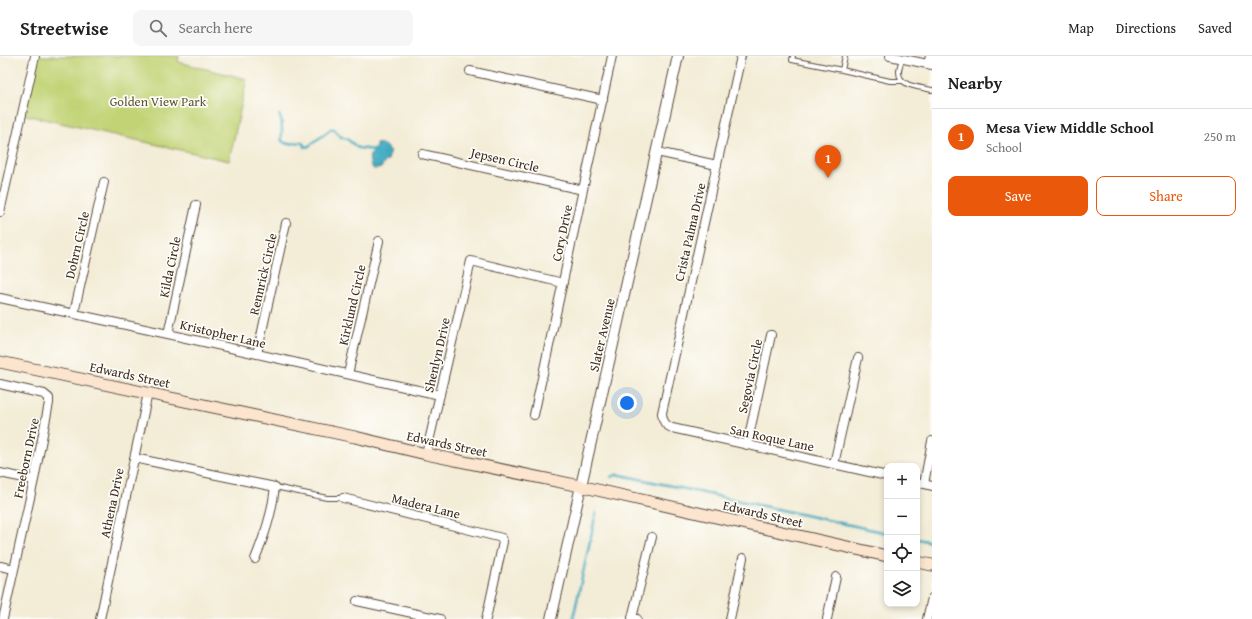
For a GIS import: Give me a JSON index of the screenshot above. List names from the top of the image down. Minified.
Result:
{"streets":{"main road":["Edwards Street"],"street":["Jepsen Circle","Crista Palma Drive","Cory Drive","Dohrn Circle","Kilda Circle","Rennrick Circle","Kirklund Circle","Kristopher Lane","Slater Avenue","Shenlyn Drive","Segovia Circle","San Roque Lane","Freeborn Drive","Athena Drive","Madera Lane"]},"crossings":[["Jepsen Circle","Cory Drive"],["Crista Palma Drive","San Roque Lane"],["Cory Drive","Shenlyn Drive"],["Dohrn Circle","Kristopher Lane"],["Kilda Circle","Kristopher Lane"],["Rennrick Circle","Kristopher Lane"],["Kirklund Circle","Kristopher Lane"],["Kristopher Lane","Shenlyn Drive"],["Slater Avenue","Edwards Street"],["Shenlyn Drive","Edwards Street"],["Edwards Street","Athena Drive"],["Segovia Circle","San Roque Lane"]],"parks":["Golden View Park"],"page":{"header":"Streetwise","search":"Search here","nav":["Map","Directions","Saved"],"heading":"Nearby","list":[{"mark":"1","name":"Mesa View Middle School","note":"School","value":"250 m"}],"pins":"1","buttons":["Save","Share"],"map_buttons":["+","−"]}}
